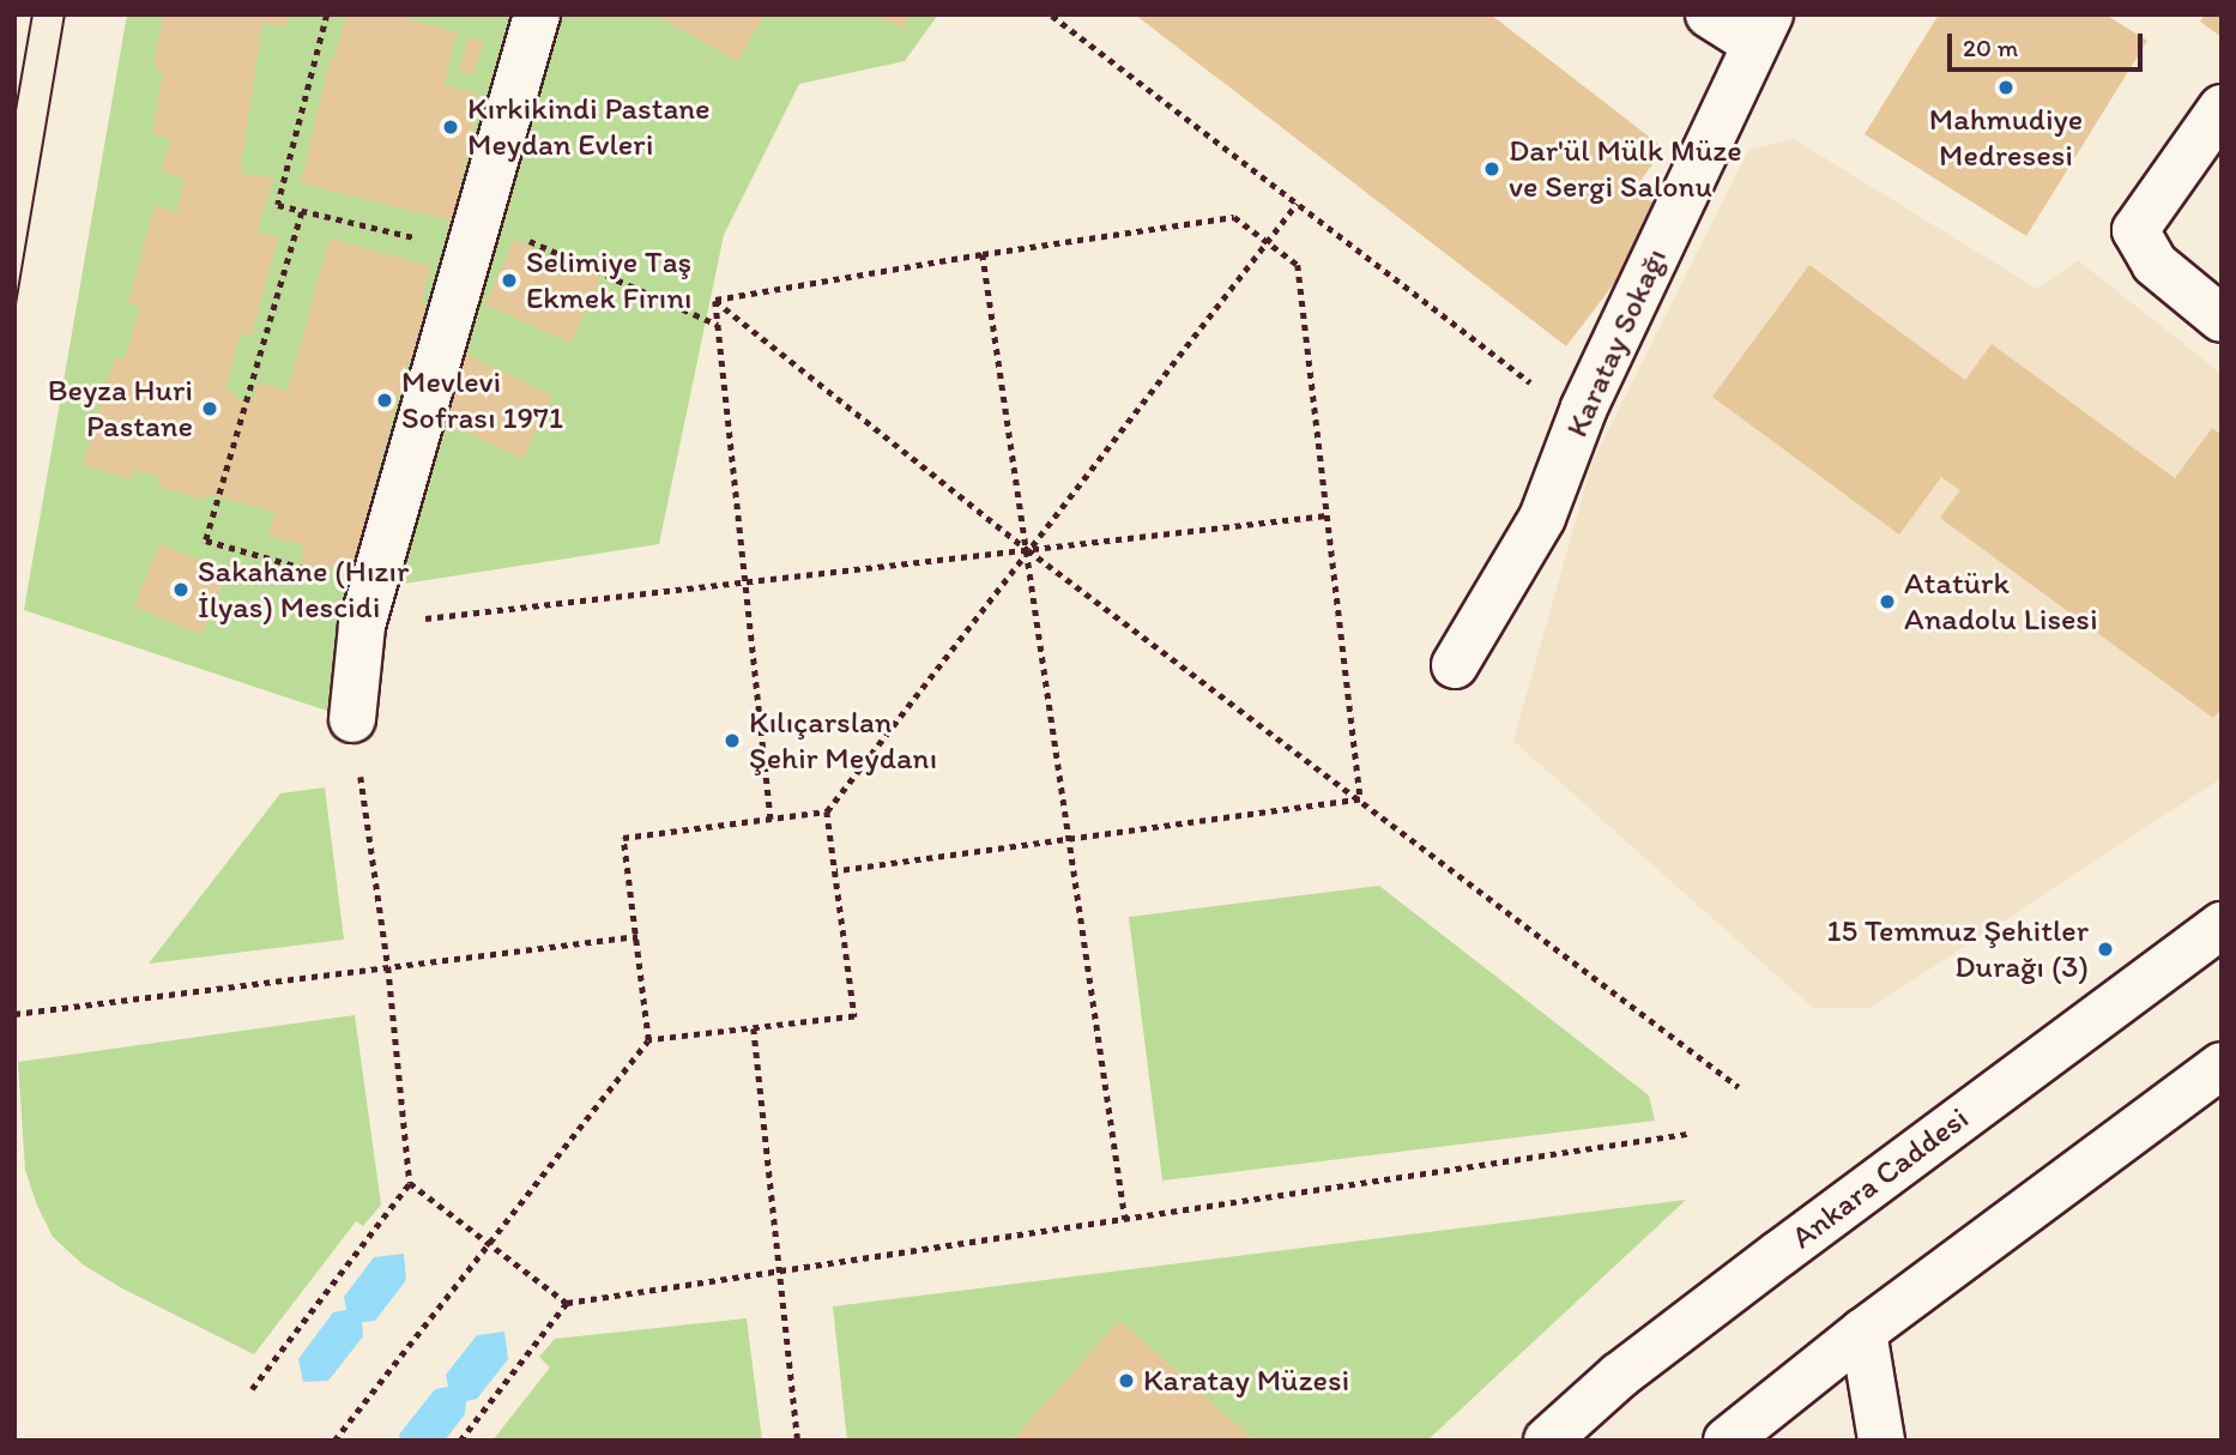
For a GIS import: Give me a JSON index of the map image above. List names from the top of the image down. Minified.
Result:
{"streets":{"street":["Karatay Sokağı","Ankara Caddesi"]},"places":["Mahmudiye Medresesi","Kırkikindi Pastane Meydan Evleri","Dar'ül Mülk Müze ve Sergi Salonu","Selimiye Taş Ekmek Fırını","Mevlevi Sofrası 1971","Beyza Huri Pastane","Sakahane (Hızır İlyas) Mescidi","Atatürk Anadolu Lisesi","Kılıçarslan Şehir Meydanı","15 Temmuz Şehitler Durağı (3)","Karatay Müzesi"],"scale_bar":"20 m"}
